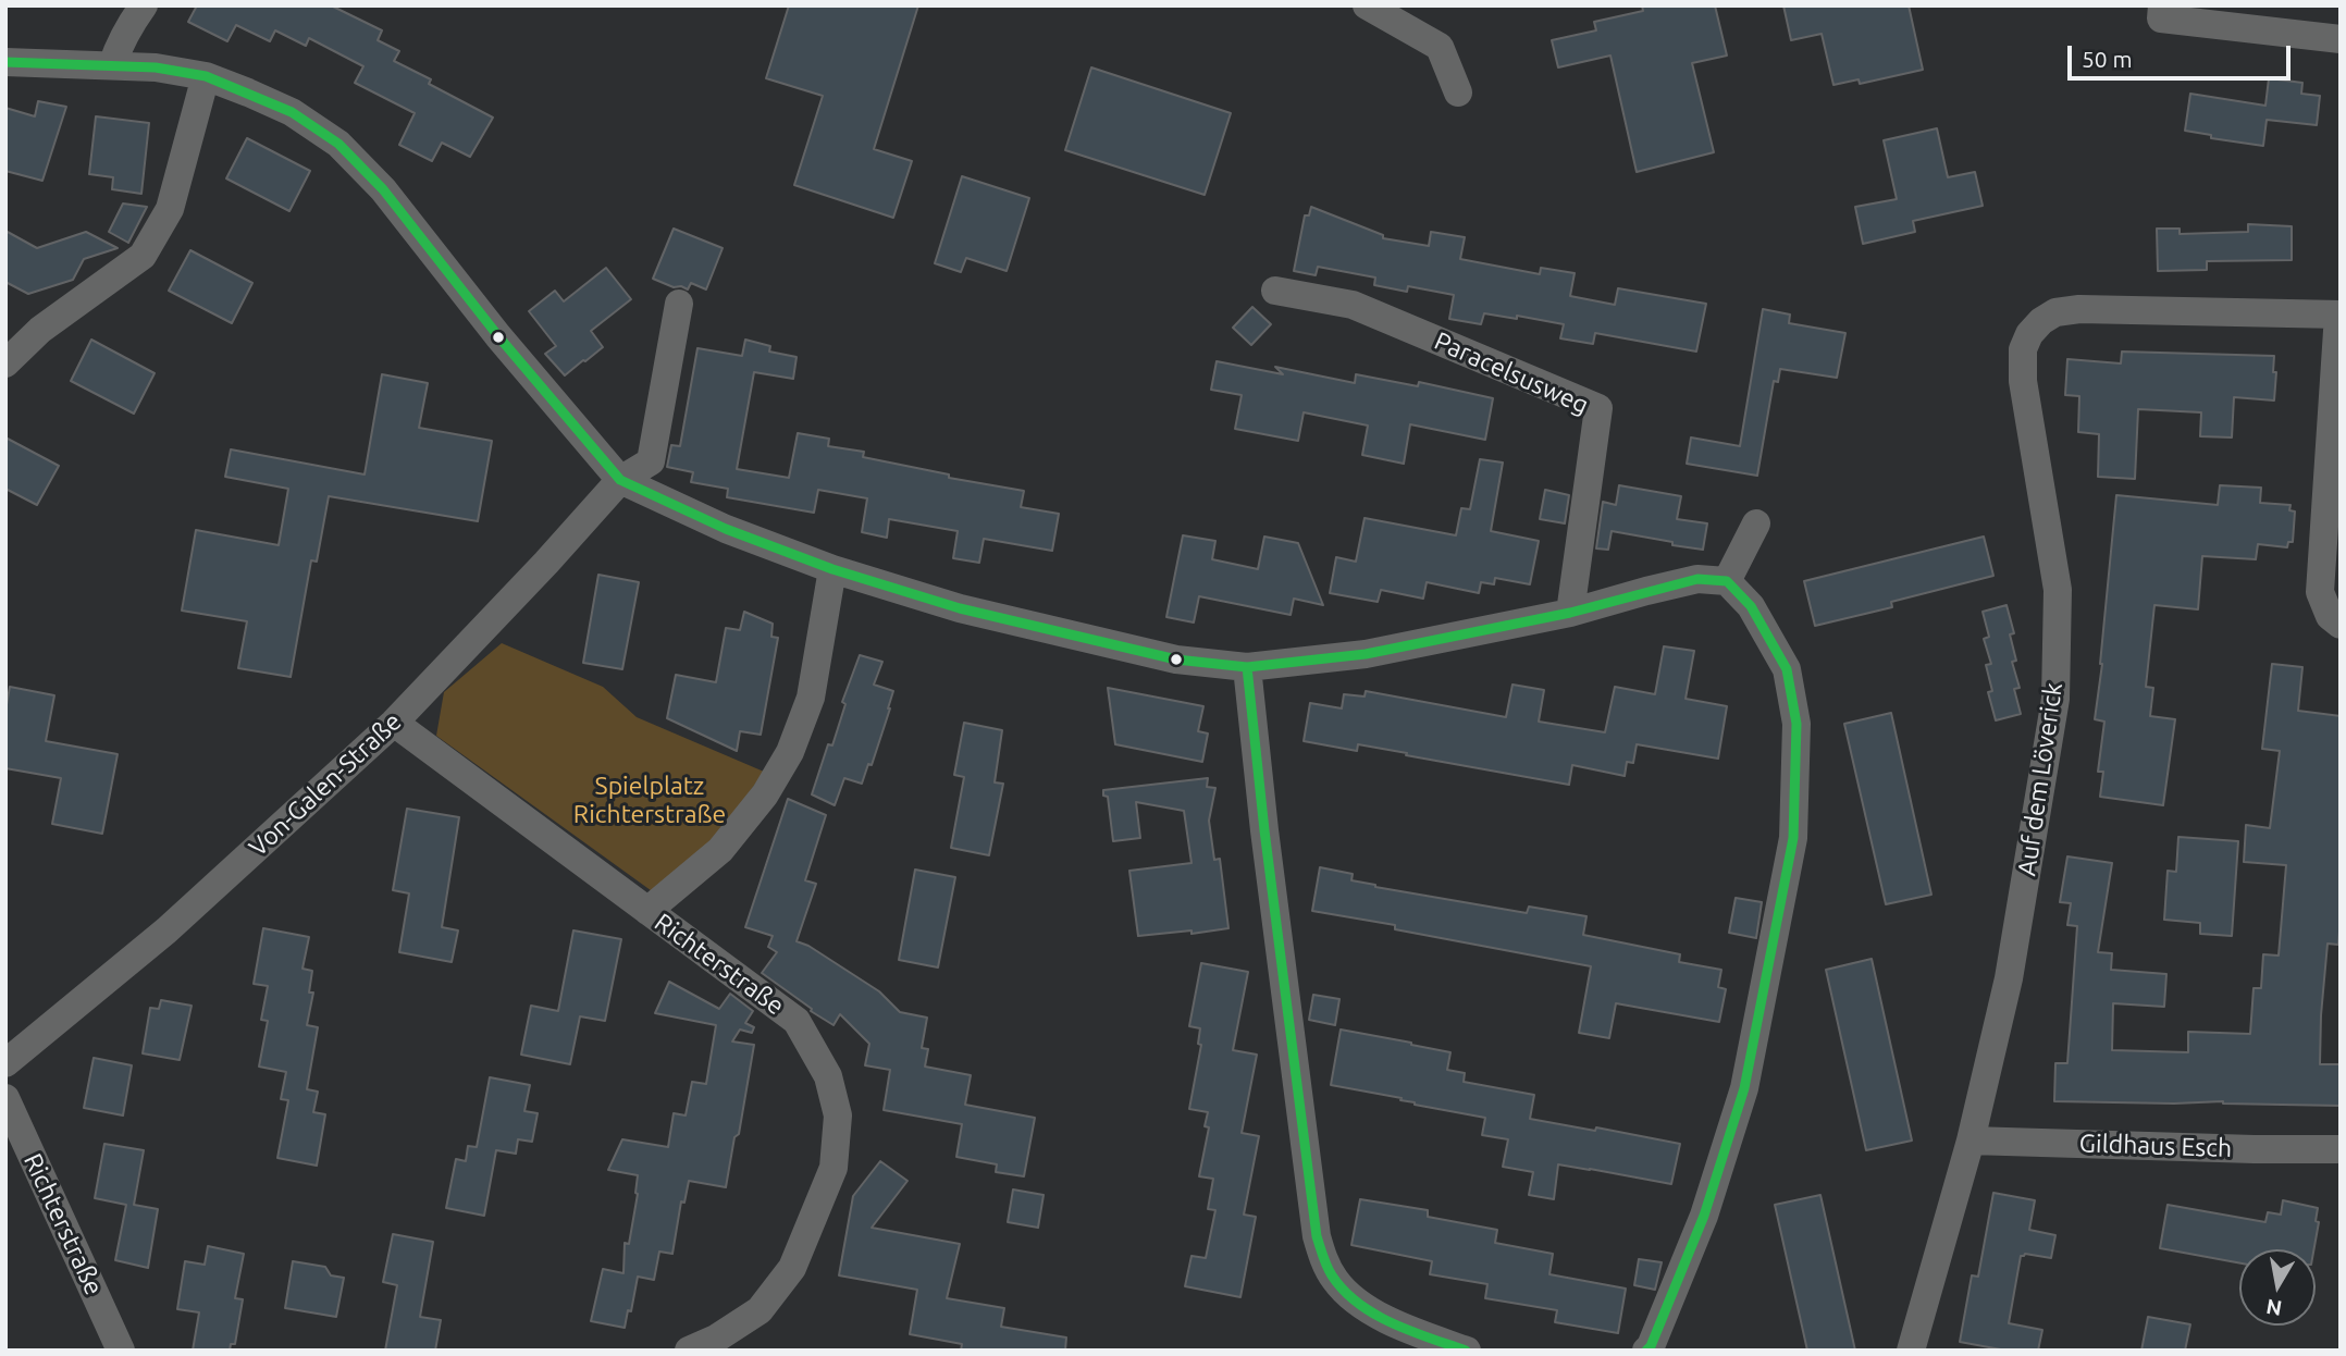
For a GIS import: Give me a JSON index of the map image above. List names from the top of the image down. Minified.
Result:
{"streets":{"street":["Paracelsusweg","Auf dem Löverick","Von-Galen-Straße","Richterstraße","Gildhaus Esch"]},"crossings":[["Auf dem Löverick","Gildhaus Esch"],["Von-Galen-Straße","Richterstraße"]],"parks":["Spielplatz Richterstraße"],"scale_bar":"50 m","north":"bottom"}
